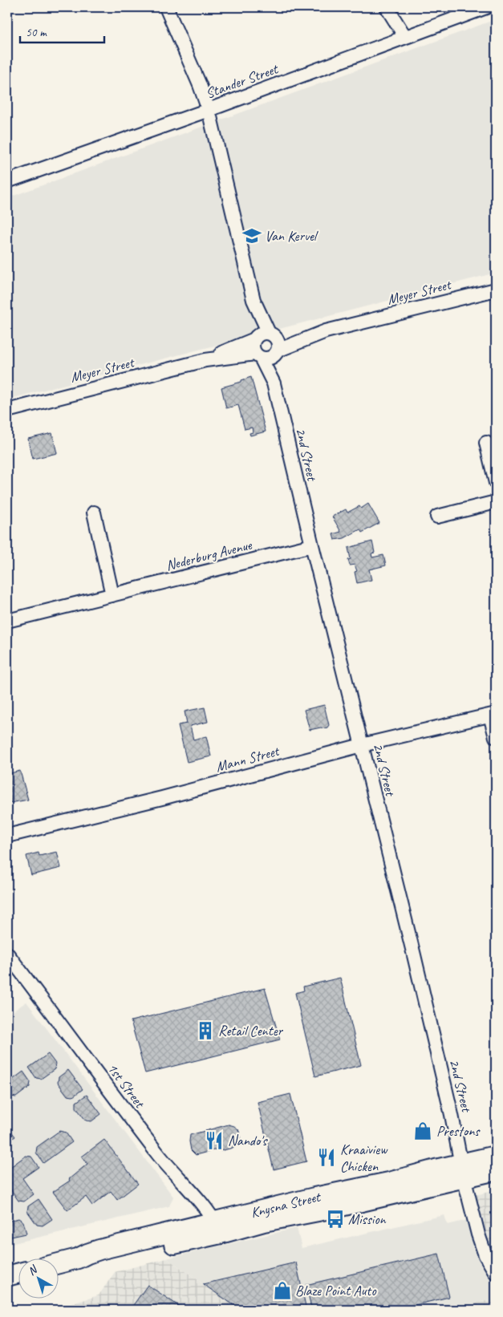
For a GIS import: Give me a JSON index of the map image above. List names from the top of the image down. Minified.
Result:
{"streets":{"highway":["Knysna Street"],"street":["Stander Street","Meyer Street","2nd Street","Nederburg Avenue","Mann Street","1st Street"]},"crossings":[["Meyer Street","2nd Street"],["2nd Street","Nederburg Avenue"],["2nd Street","Mann Street"],["2nd Street","Knysna Street"],["1st Street","Knysna Street"]],"places":{"school or university":["Van Kervel"],"building":["Retail Center"],"shop":["Prestons","Blaze Point Auto"],"restaurant":["Nando's","Kraaiview Chicken"],"bus stop":["Mission"]},"scale_bar":"50 m","north":"top left"}
